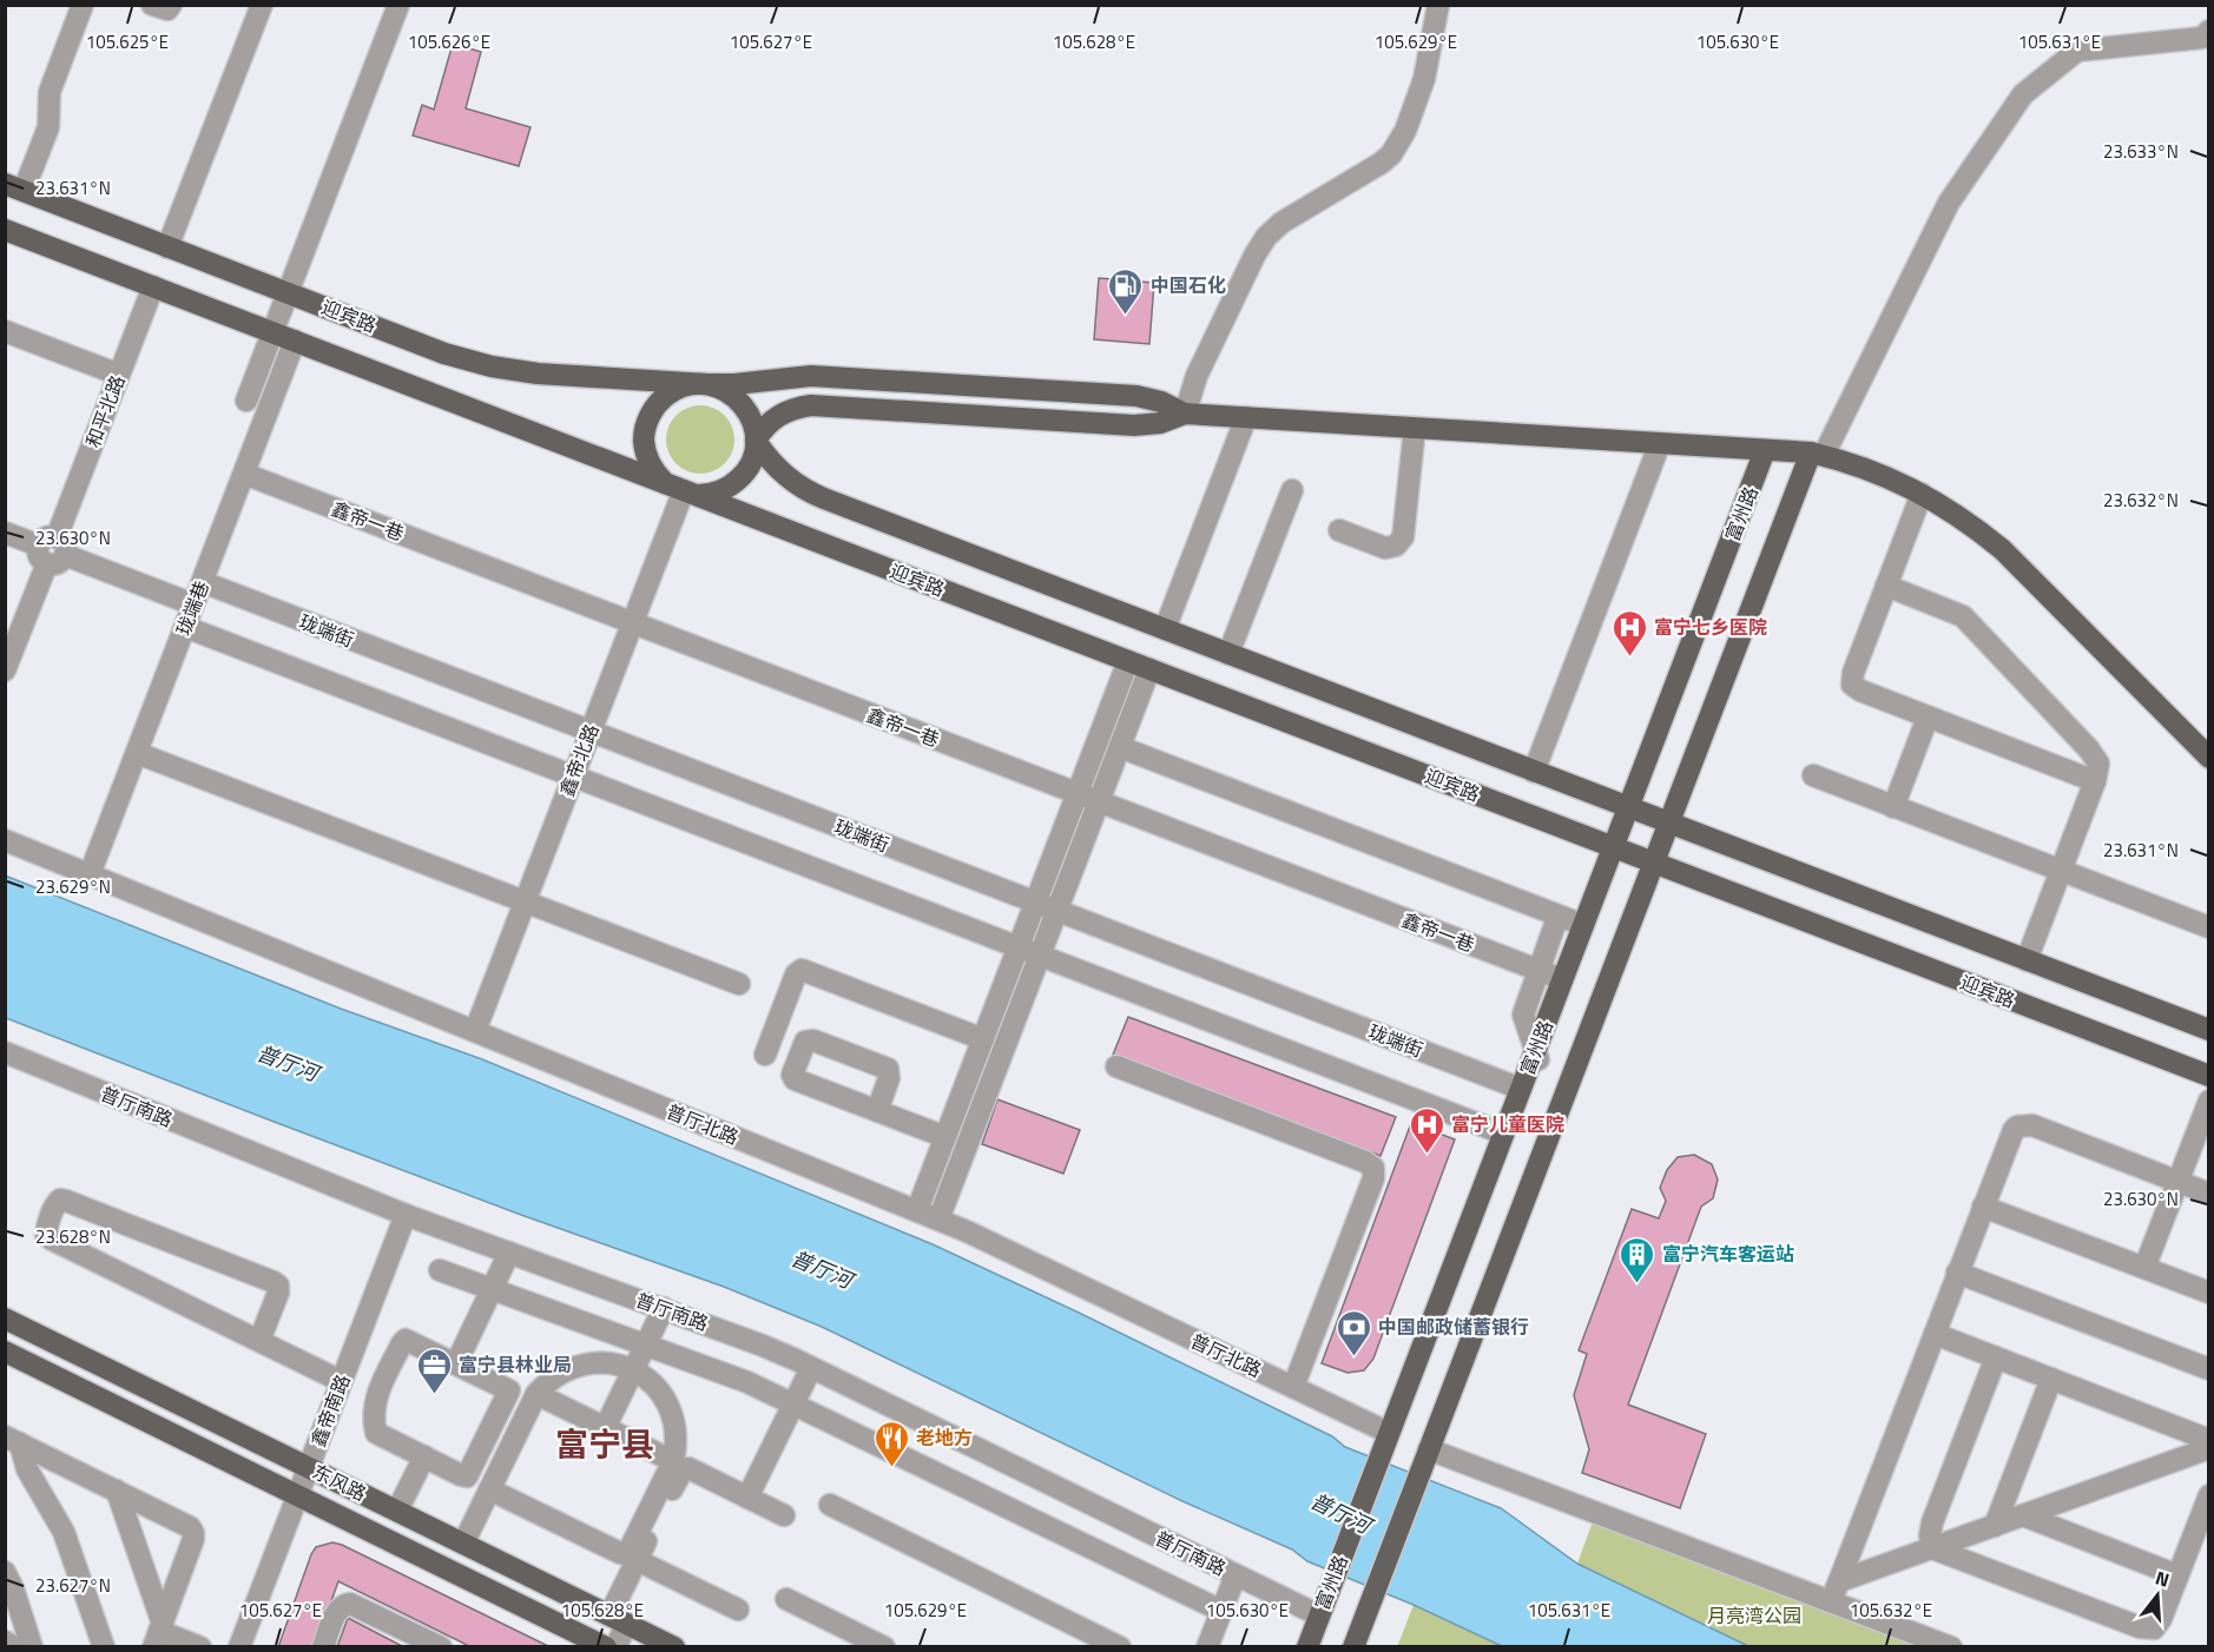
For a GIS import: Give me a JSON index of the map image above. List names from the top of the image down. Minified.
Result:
{"streets":{"main road":["迎宾路","富州路","东风路"],"street":["和平北路","鑫帝一巷","珑端巷","珑端街","鑫帝北路","普厅南路","普厅北路","鑫帝南路"]},"crossings":[["迎宾路","和平北路"],["迎宾路","富州路"],["迎宾路","珑端巷"],["迎宾路","鑫帝北路"],["富州路","鑫帝一巷"],["富州路","珑端街"],["富州路","普厅南路"],["富州路","普厅北路"],["鑫帝一巷","珑端巷"],["鑫帝一巷","鑫帝北路"],["珑端巷","珑端街"],["珑端巷","普厅北路"],["珑端街","鑫帝北路"],["鑫帝北路","普厅北路"],["普厅南路","鑫帝南路"],["鑫帝南路","东风路"]],"districts":["富宁县"],"water":["普厅河"],"parks":["月亮湾公园"],"places":{"fuel station":["中国石化"],"hospital":["富宁七乡医院","富宁儿童医院"],"building":["富宁汽车客运站"],"bank":["中国邮政储蓄银行"],"office":["富宁县林业局"],"restaurant":["老地方"]},"north":"top","coordinates":["105.625°E","105.626°E","105.627°E","105.628°E","105.629°E","105.630°E","105.631°E","23.633°N","23.631°N","23.632°N","23.630°N","23.629°N","23.628°N","23.627°N","105.632°E"]}
